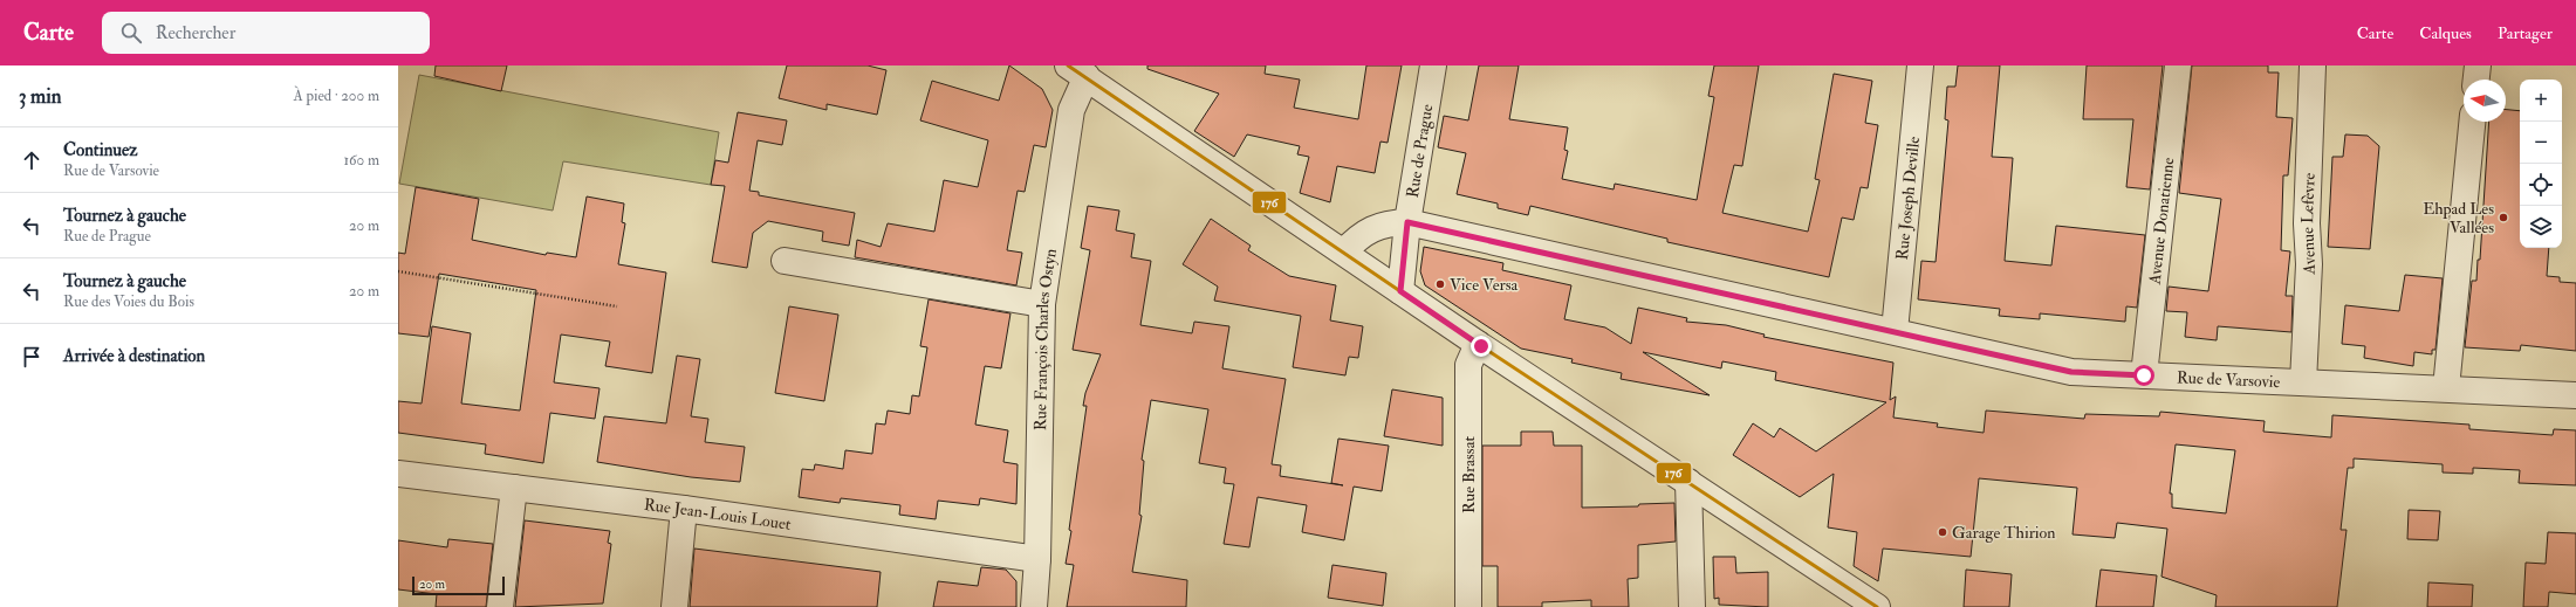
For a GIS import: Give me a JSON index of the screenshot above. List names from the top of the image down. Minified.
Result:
{"streets":{"street":["Rue de Prague","Rue Joseph Deville","Avenue Donatienne","Avenue Lefèvre","Rue François Charles Ostyn","Rue de Varsovie","Rue Brassat","Rue Jean-Louis Louet"]},"crossings":[["Rue de Prague","Rue de Varsovie"],["Rue Joseph Deville","Rue de Varsovie"],["Avenue Donatienne","Rue de Varsovie"],["Avenue Lefèvre","Rue de Varsovie"],["Rue François Charles Ostyn","Rue Jean-Louis Louet"]],"places":["Ehpad Les Vallées","Vice Versa","Garage Thirion"],"lines":["transit line 176"],"scale_bar":"20 m","north":"left","page":{"header":"Carte","search":"Rechercher","nav":["Carte","Calques","Partager"],"heading":["3 min","À pied · 200 m"],"map_buttons":["+","−"],"list":[["Continuez","Rue de Varsovie","160 m"],["Tournez à gauche","Rue de Prague","20 m"],["Tournez à gauche","Rue des Voies du Bois","20 m"],"Arrivée à destination"],"scale":"20 m"}}
